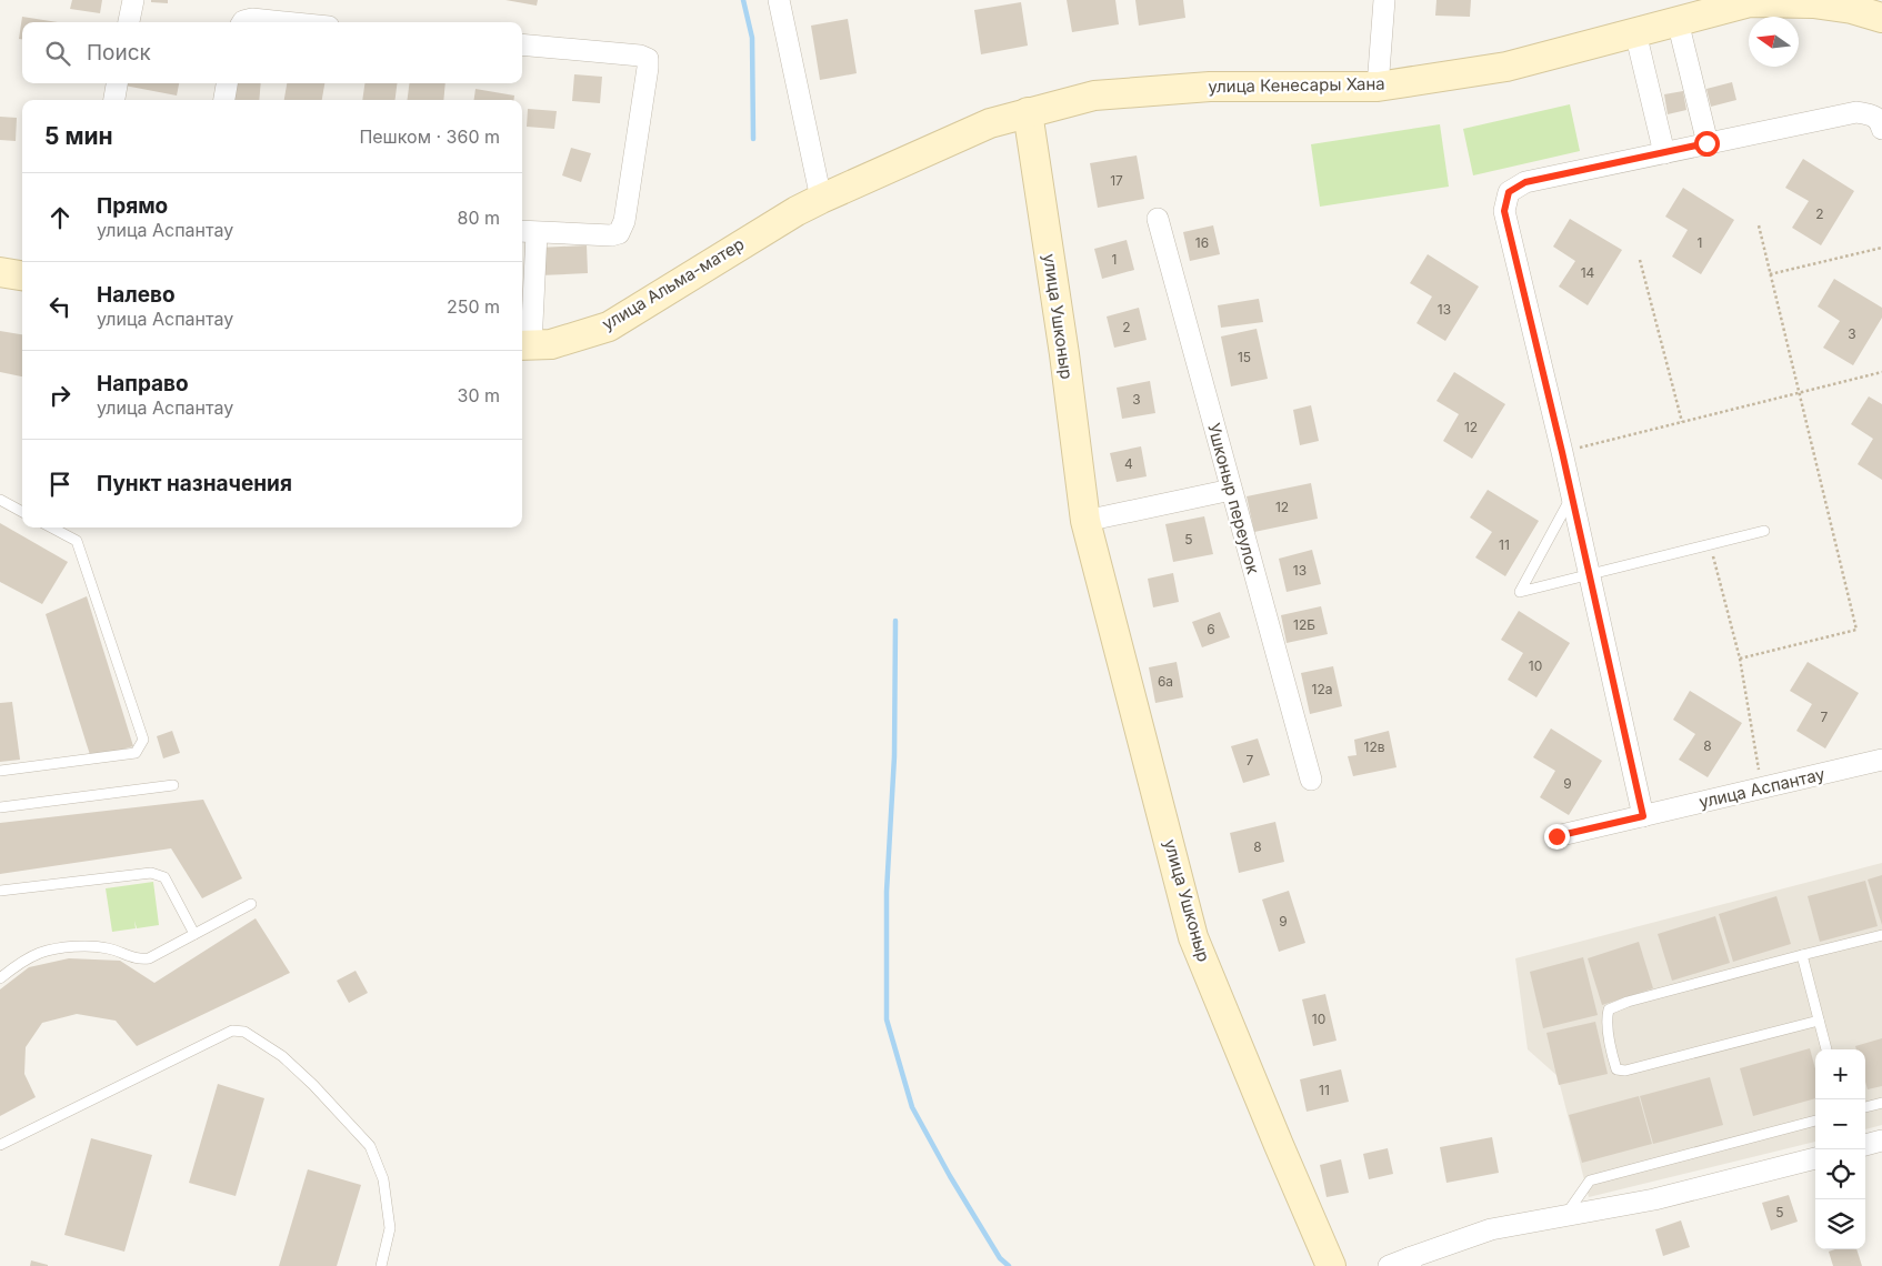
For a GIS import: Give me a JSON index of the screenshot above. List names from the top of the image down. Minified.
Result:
{"streets":{"street":["улица Кенесары Хана","улица Альма-матер","улица Ушконыр","Ушконыр переулок","улица Аспантау"]},"crossings":[["улица Кенесары Хана","улица Альма-матер"],["улица Кенесары Хана","улица Ушконыр"]],"house_numbers":["17","2","16","1","1","14","13","2","3","15","3","12","4","12","5","11","13","12Б","6","10","6а","12а","7","8","12в","7","9","8","9","10","11","5"],"north":"left","page":{"search":"Поиск","heading":["5 мин","Пешком · 360 m"],"list":[["Прямо","улица Аспантау","80 m"],["Налево","улица Аспантау","250 m"],["Направо","улица Аспантау","30 m"],"Пункт назначения"],"map_buttons":["+","−"]}}
